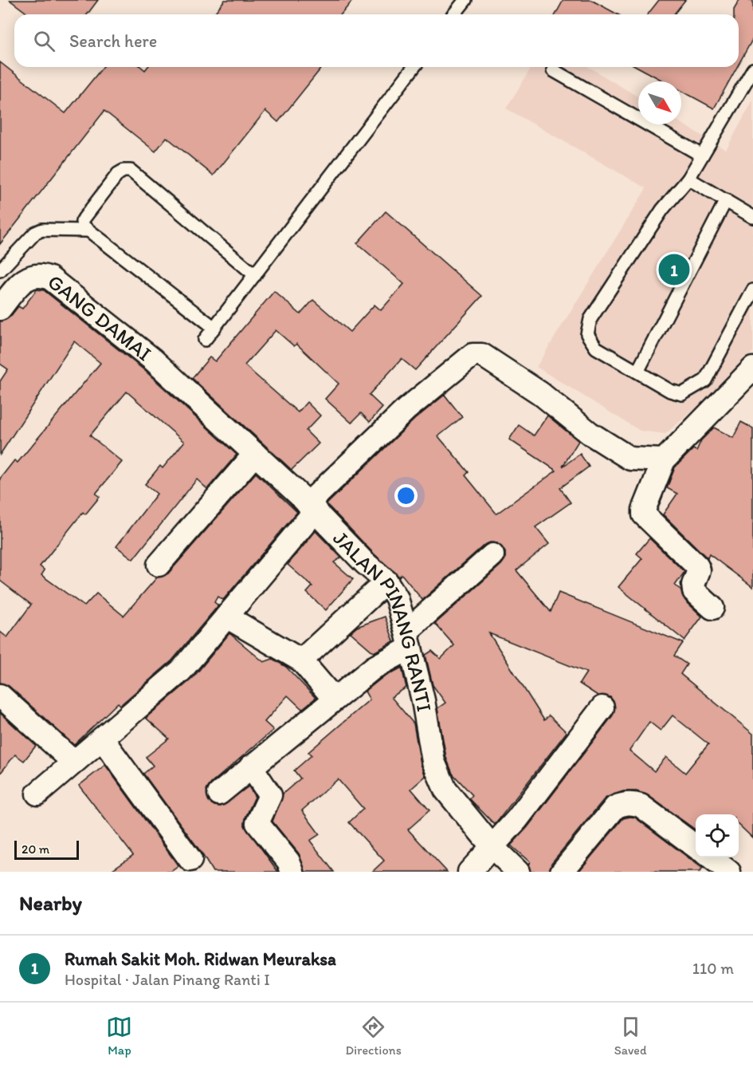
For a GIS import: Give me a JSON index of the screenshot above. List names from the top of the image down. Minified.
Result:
{"streets":{"street":["GANG DAMAI","JALAN PINANG RANTI"]},"crossings":[["GANG DAMAI","JALAN PINANG RANTI"]],"scale_bar":"20 m","north":"bottom right","page":{"search":"Search here","pins":"1","scale":"20 m","heading":"Nearby","list":[{"mark":"1","name":"Rumah Sakit Moh. Ridwan Meuraksa","note":"Hospital · Jalan Pinang Ranti I","value":"110 m"}],"nav":["Map","Directions","Saved"]}}
